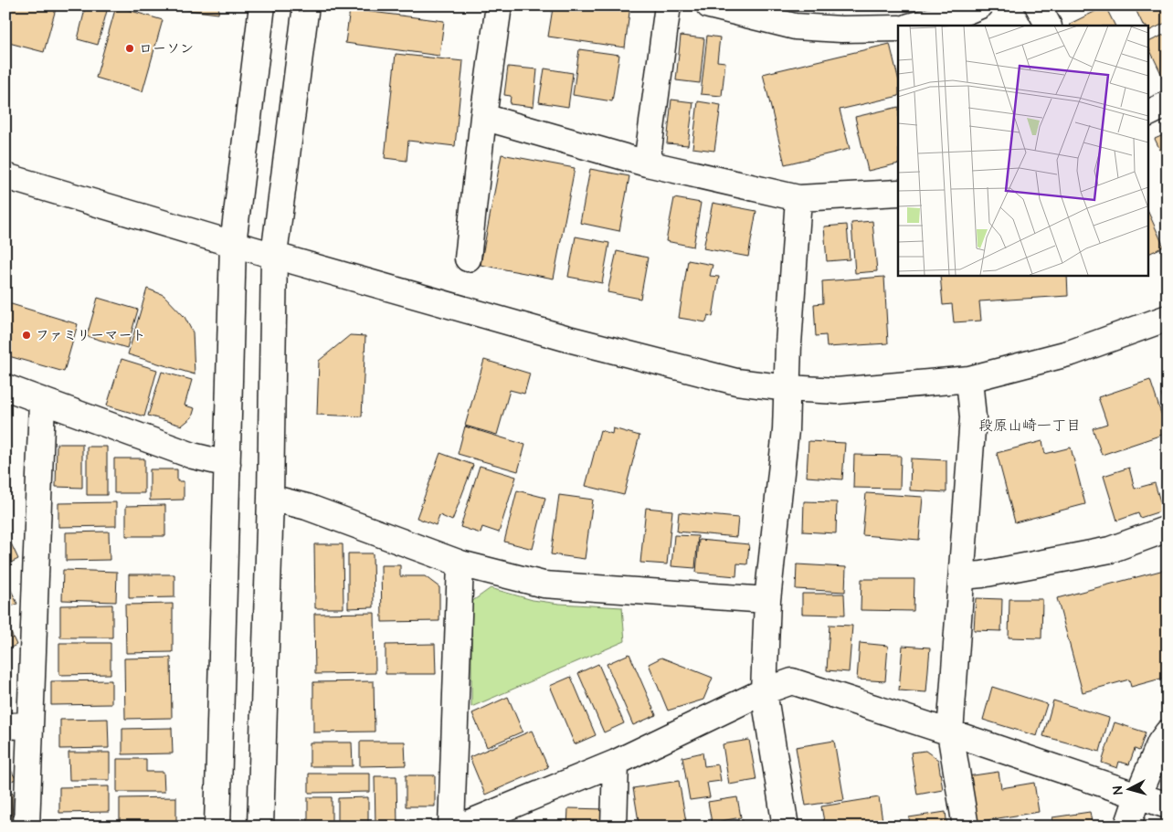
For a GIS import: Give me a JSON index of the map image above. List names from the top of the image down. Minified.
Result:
{"districts":["段原山崎一丁目"],"places":["ローソン","ファミリーマート"],"north":"left"}
